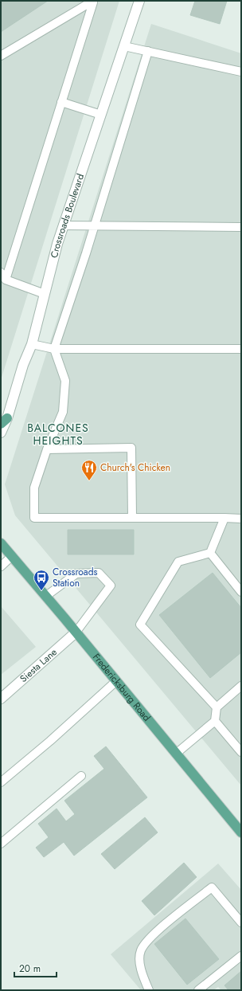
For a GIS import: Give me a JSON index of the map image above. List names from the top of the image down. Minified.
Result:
{"streets":{"main road":["Fredericksburg Road"],"street":["Crossroads Boulevard","Siesta Lane"]},"crossings":[["Siesta Lane","Fredericksburg Road"]],"districts":["BALCONES HEIGHTS"],"places":{"restaurant":["Church's Chicken"],"bus stop":["Crossroads Station"]},"scale_bar":"20 m"}
